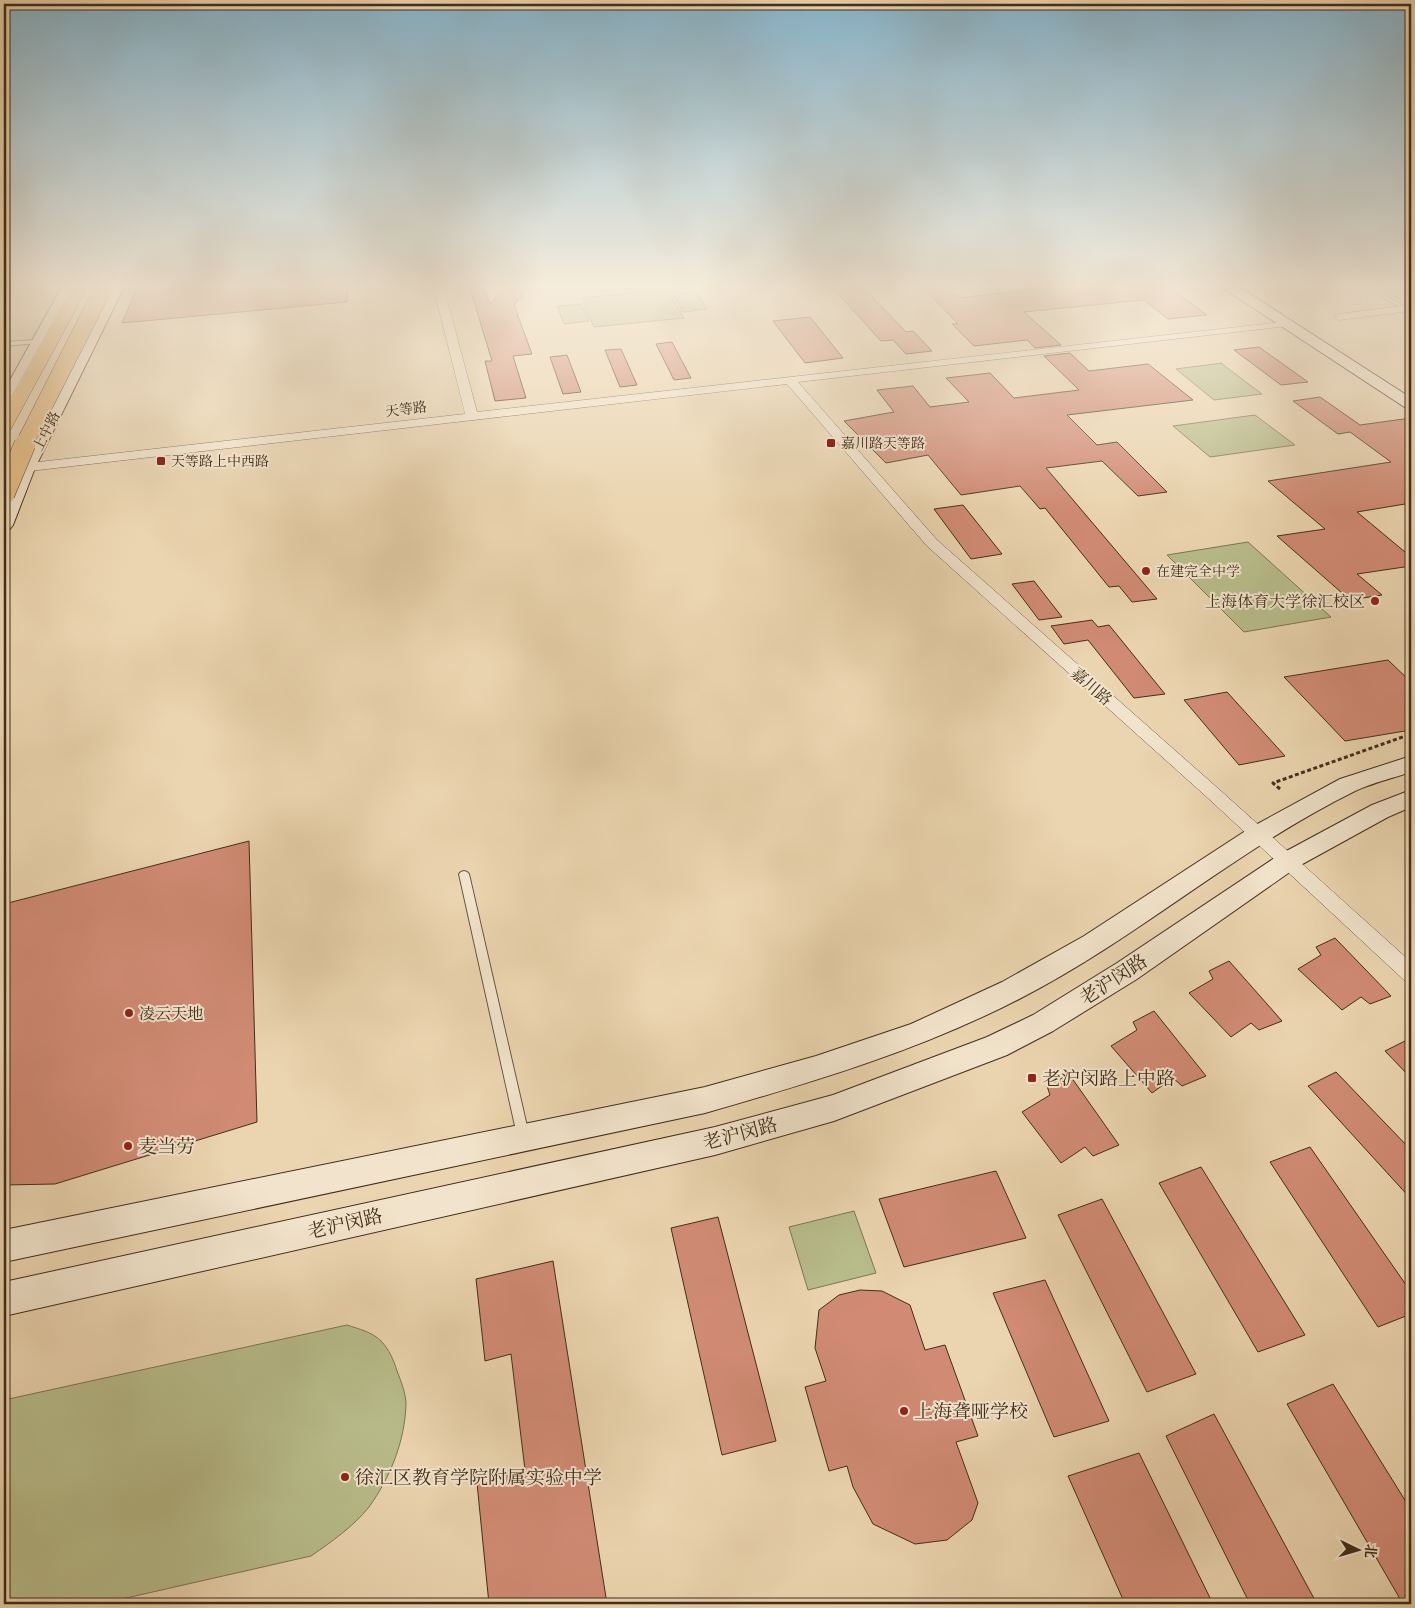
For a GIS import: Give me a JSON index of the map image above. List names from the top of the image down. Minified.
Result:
{"streets":{"main road":["上中路","老沪闵路"],"street":["天等路","嘉川路"]},"crossings":[["天等路","上中路"],["天等路","嘉川路"],["嘉川路","老沪闵路"]],"places":{"transit":["嘉川路天等路","天等路上中西路","老沪闵路上中路"],"other":["在建完全中学","上海体育大学徐汇校区","凌云天地","麦当劳","上海聋哑学校","徐汇区教育学院附属实验中学"]},"north":"right"}
